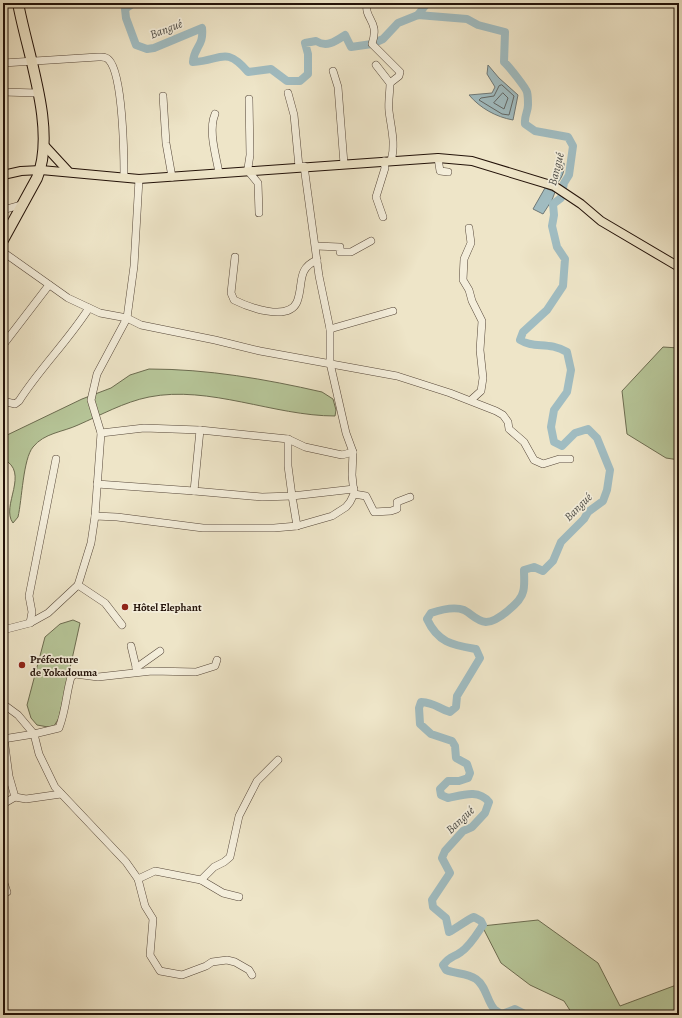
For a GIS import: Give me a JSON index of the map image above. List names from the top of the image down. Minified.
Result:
{"water":["Bangué"],"places":["Hôtel Elephant","Préfecture de Yokadouma"]}
